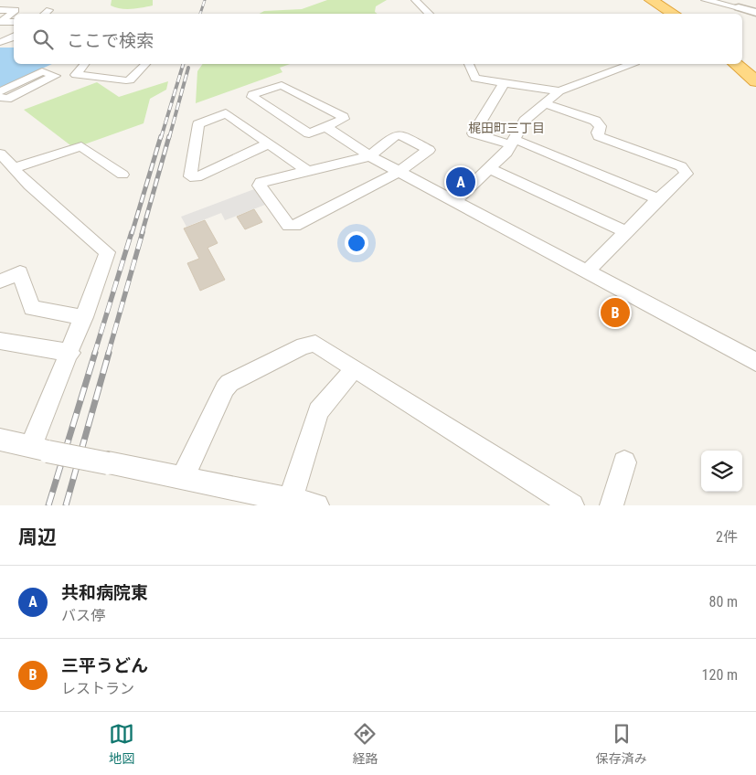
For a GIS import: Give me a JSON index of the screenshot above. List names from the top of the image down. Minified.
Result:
{"districts":["梶田町三丁目"],"page":{"search":"ここで検索","pins":["A","B"],"heading":["周辺","2件"],"list":[{"mark":"A","name":"共和病院東","note":"バス停","value":"80 m"},{"mark":"B","name":"三平うどん","note":"レストラン","value":"120 m"}],"nav":["地図","経路","保存済み"]}}
